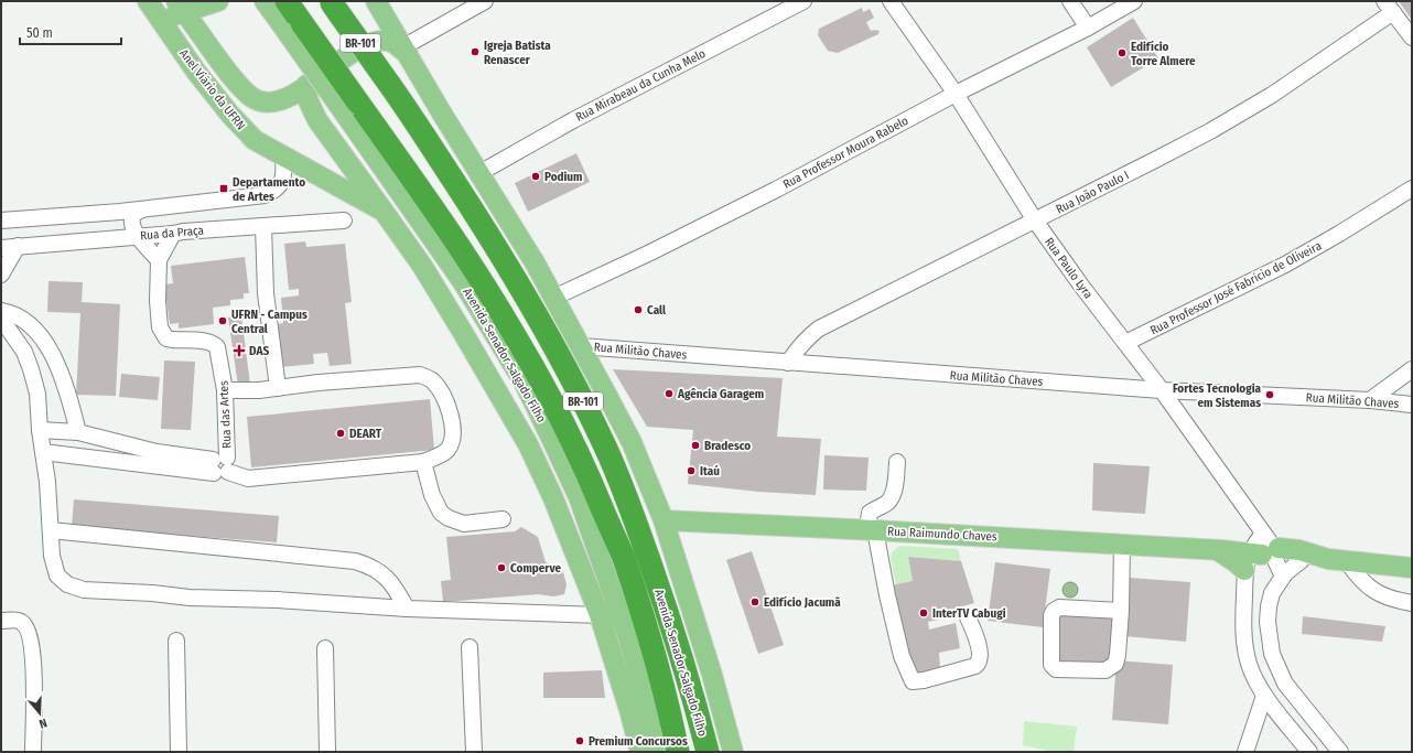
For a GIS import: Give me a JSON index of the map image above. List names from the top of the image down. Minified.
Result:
{"streets":{"highway":["BR-101","Avenida Senador Salgado Filho"],"main road":["Anel Viário da UFRN","Rua Raimundo Chaves"],"street":["Rua Mirabeau da Cunha Melo","Rua Professor Moura Rabelo","Rua João Paulo I","Rua da Praça","Rua Paulo Lyra","Rua Professor José Fabricio de Oliveira","Rua Militão Chaves","Rua das Artes"]},"crossings":[["Rua Mirabeau da Cunha Melo","Avenida Senador Salgado Filho"],["Anel Viário da UFRN","Avenida Senador Salgado Filho"],["Rua Professor Moura Rabelo","Rua Paulo Lyra"],["Rua Professor Moura Rabelo","Avenida Senador Salgado Filho"],["Rua João Paulo I","Rua Paulo Lyra"],["Rua João Paulo I","Rua Militão Chaves"],["Rua da Praça","Rua das Artes"],["Rua Paulo Lyra","Rua Professor José Fabricio de Oliveira"],["Rua Paulo Lyra","Rua Militão Chaves"],["Rua Paulo Lyra","Rua Raimundo Chaves"],["Rua Militão Chaves","Avenida Senador Salgado Filho"],["Avenida Senador Salgado Filho","Rua Raimundo Chaves"]],"places":{"other":["Igreja Batista Renascer","Edifício Torre Almere","Podium","Call","UFRN - Campus Central","Agência Garagem","Fortes Tecnologia em Sistemas","DEART","Bradesco","Itaú","Comperve","Edifício Jacumã","InterTV Cabugi","Premium Concursos"],"transit":["Departamento de Artes"],"health":["DAS"]},"scale_bar":"50 m","north":"bottom"}
